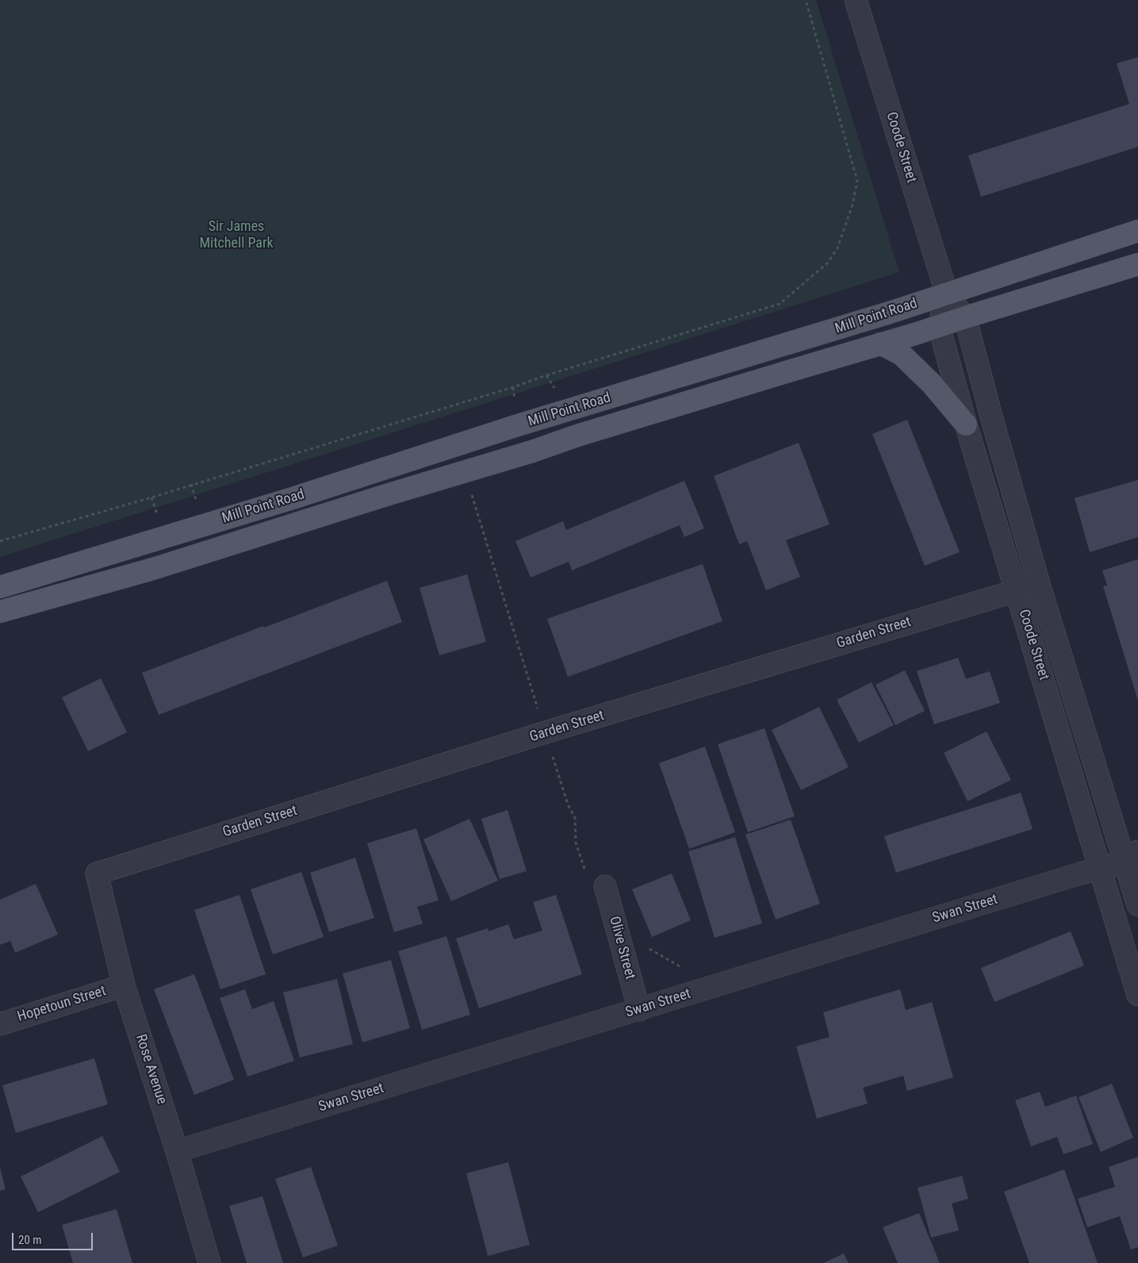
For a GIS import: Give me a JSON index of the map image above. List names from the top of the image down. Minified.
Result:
{"streets":{"main road":["Mill Point Road"],"street":["Coode Street","Garden Street","Swan Street","Olive Street","Hopetoun Street","Rose Avenue"]},"crossings":[["Coode Street","Mill Point Road"],["Coode Street","Garden Street"],["Coode Street","Swan Street"],["Garden Street","Rose Avenue"],["Swan Street","Olive Street"],["Swan Street","Rose Avenue"],["Hopetoun Street","Rose Avenue"]],"parks":["Sir James Mitchell Park"],"scale_bar":"20 m"}
